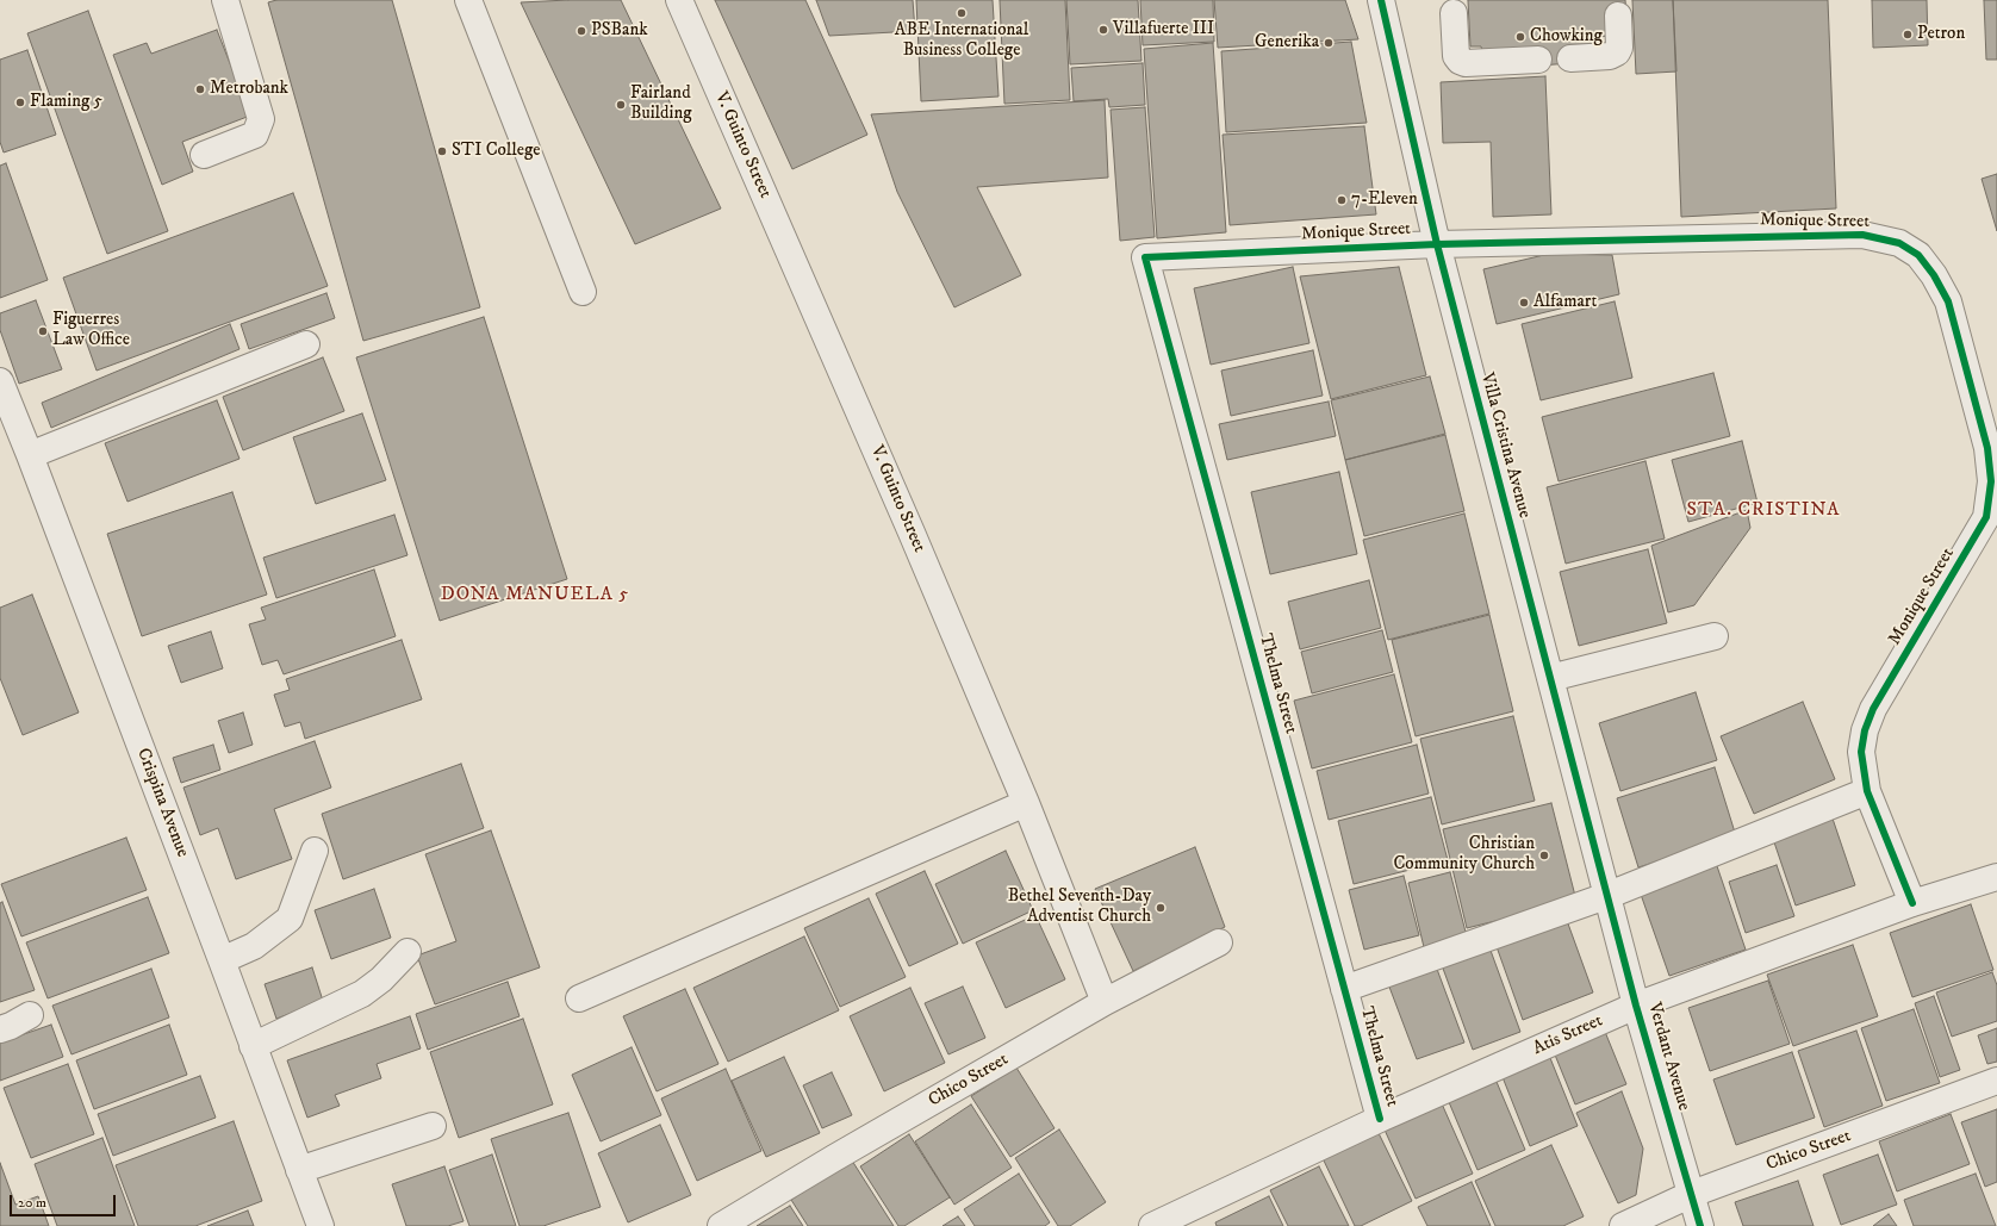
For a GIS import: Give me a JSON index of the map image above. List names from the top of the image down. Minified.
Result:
{"streets":{"street":["V. Guinto Street","Monique Street","Villa Cristina Avenue","Thelma Street","Crispina Avenue","Atis Street","Verdant Avenue","Chico Street"]},"crossings":[["V. Guinto Street","Chico Street"],["Monique Street","Villa Cristina Avenue"],["Monique Street","Thelma Street"],["Monique Street","Atis Street"],["Villa Cristina Avenue","Verdant Avenue"],["Thelma Street","Atis Street"],["Atis Street","Verdant Avenue"],["Verdant Avenue","Chico Street"]],"districts":["STA. CRISTINA","DONA MANUELA 5"],"places":["ABE International Business College","Villafuerte III","PSBank","Petron","Chowking","Generika","Metrobank","Flaming 5","Fairland Building","STI College","7-Eleven","Alfamart","Figuerres Law Office","Christian Community Church","Bethel Seventh-Day Adventist Church"],"scale_bar":"20 m"}
